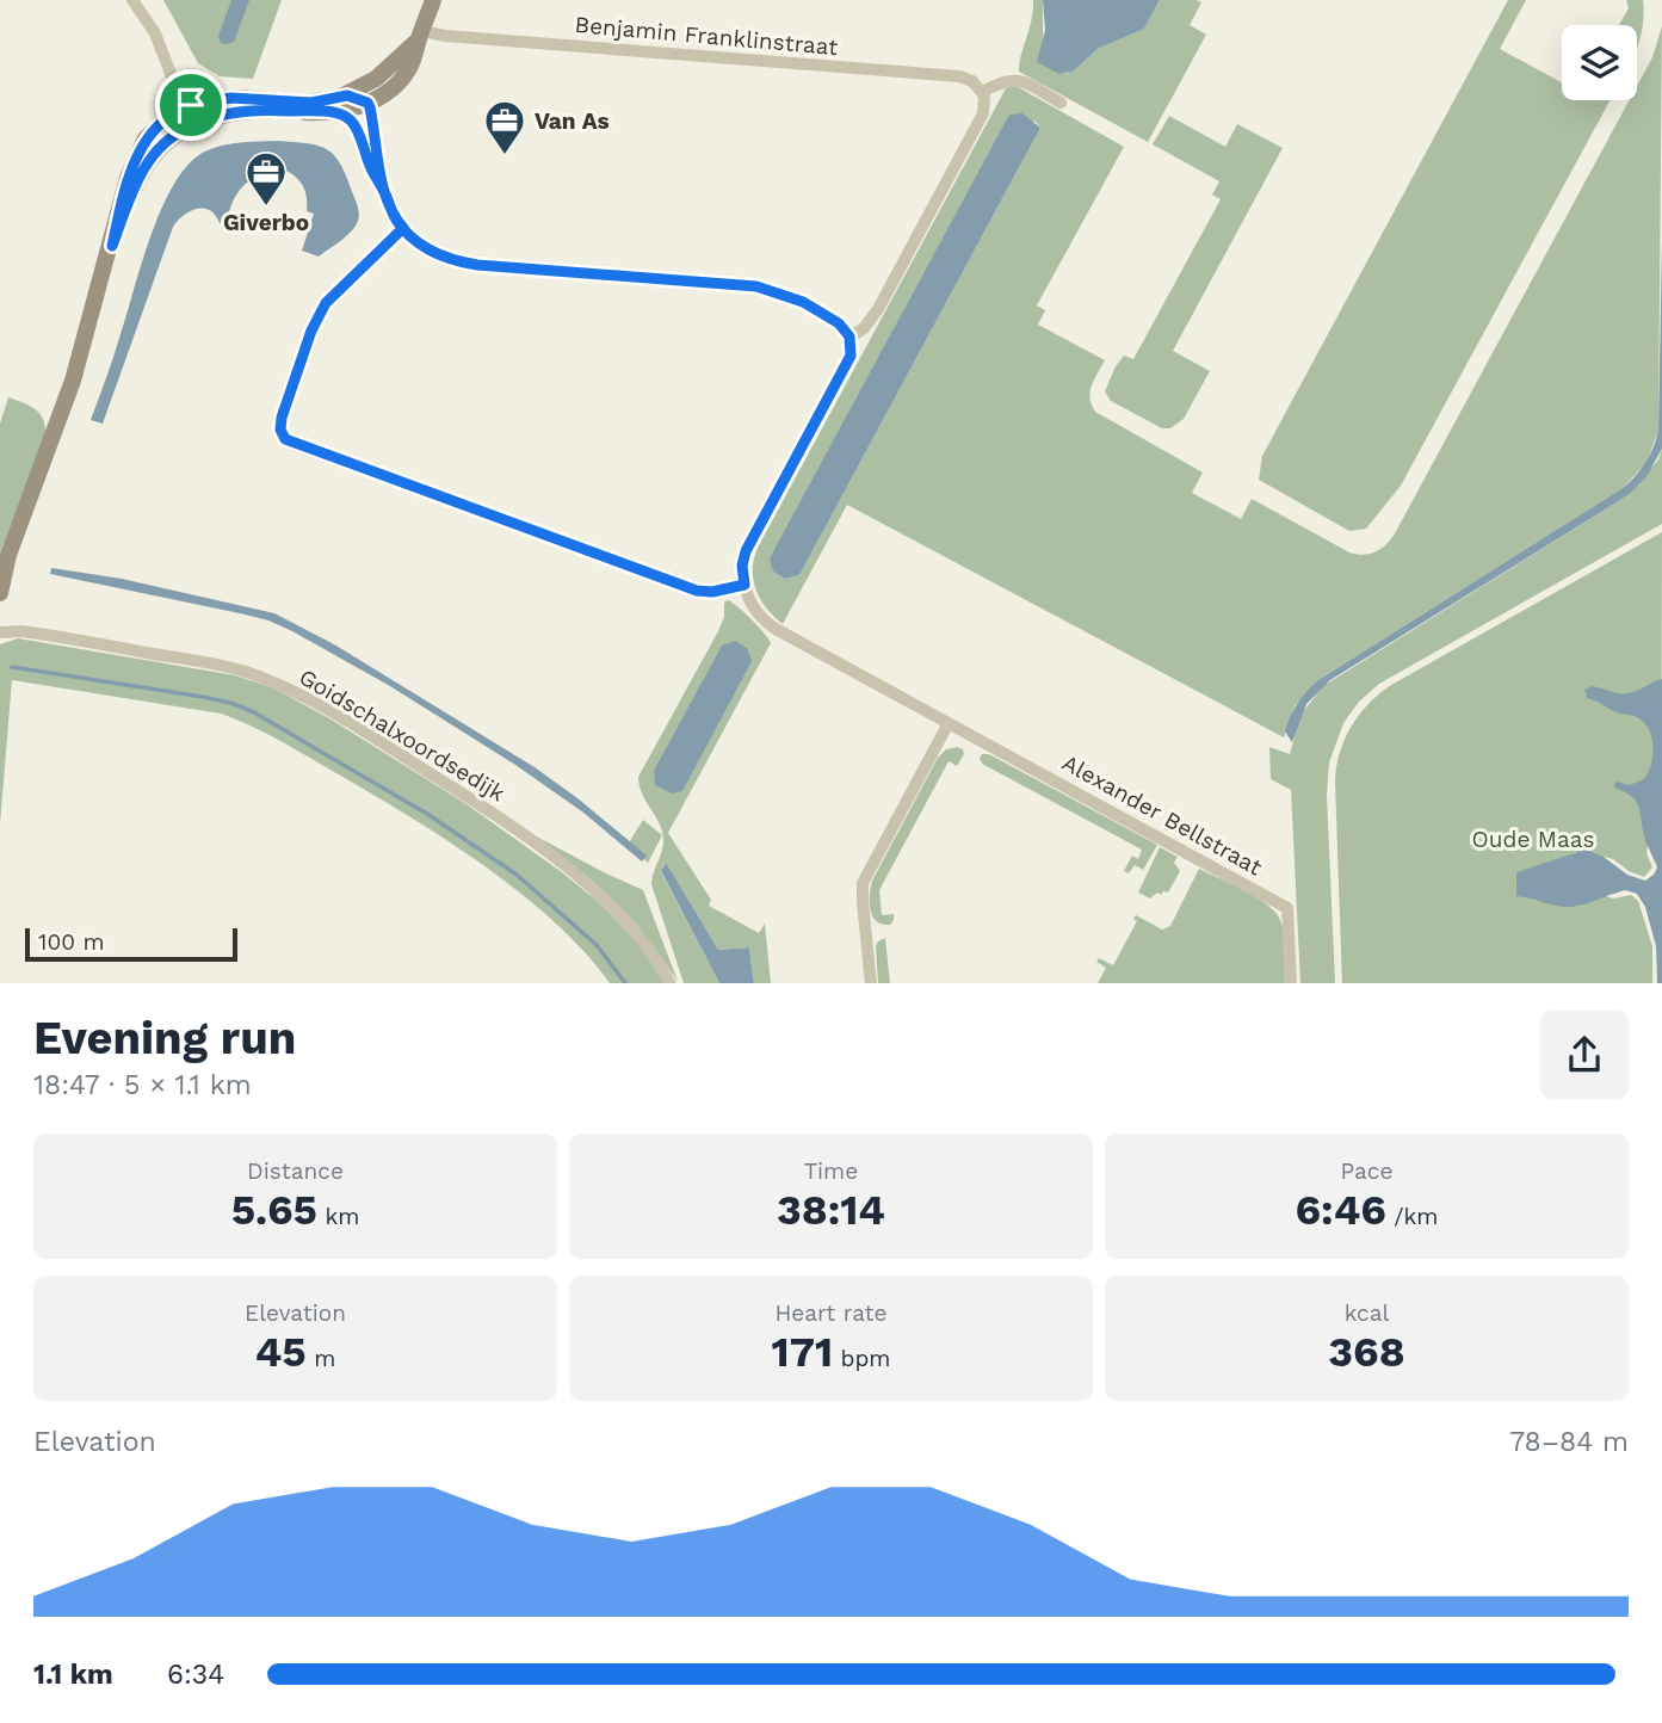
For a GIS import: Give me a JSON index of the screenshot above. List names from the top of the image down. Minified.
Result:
{"streets":{"street":["Benjamin Franklinstraat","Goidschalxoordsedijk","Alexander Bellstraat"]},"parks":["Oude Maas"],"places":{"office":["Van As","Giverbo"]},"scale_bar":"100 m","page":{"scale":"100 m","heading":["Evening run","18:47 · 5 × 1.1 km"],"stats":[["Distance","5.65 km"],["Time","38:14"],["Pace","6:46 /km"],["Elevation","45 m"],["Heart rate","171 bpm"],["kcal","368"]],"chart":["Elevation","78–84 m"],"list":[{"name":"1.1 km","note":"6:34"}]}}
